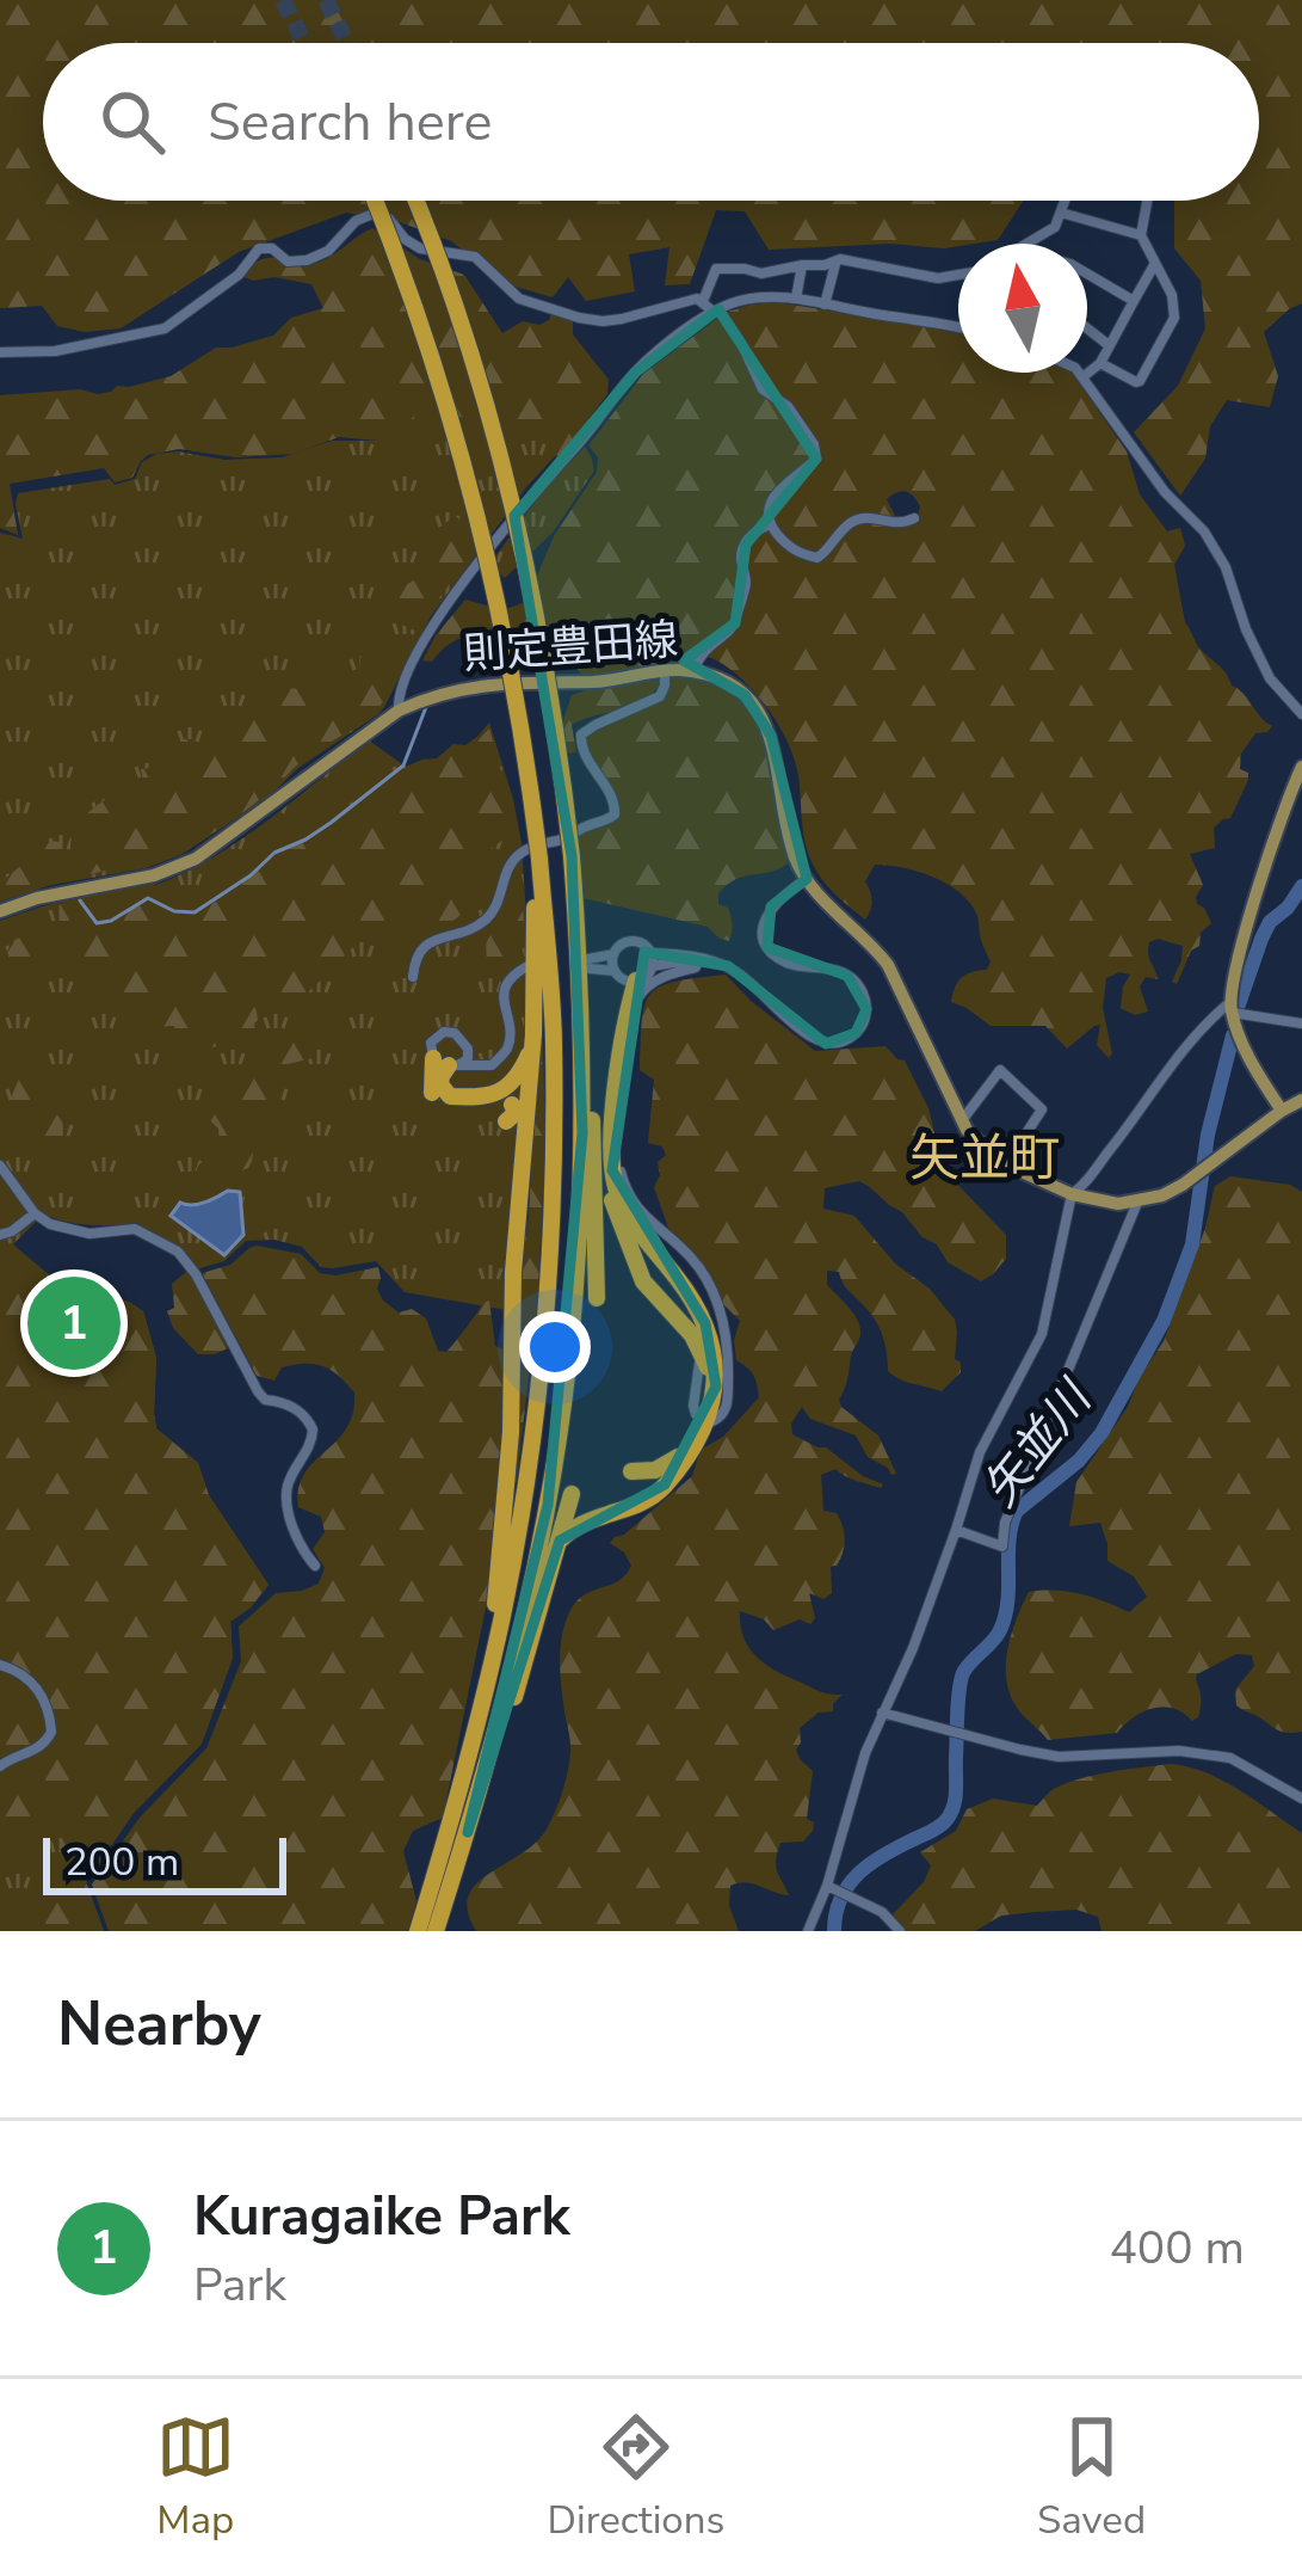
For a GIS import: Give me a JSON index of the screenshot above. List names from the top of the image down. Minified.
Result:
{"streets":{"main road":["則定豊田線"]},"districts":["矢並町"],"water":["矢並川"],"scale_bar":"200 m","north":"top","page":{"search":"Search here","pins":"1","scale":"200 m","heading":"Nearby","list":[{"mark":"1","name":"Kuragaike Park","note":"Park","value":"400 m"}],"nav":["Map","Directions","Saved"]}}
